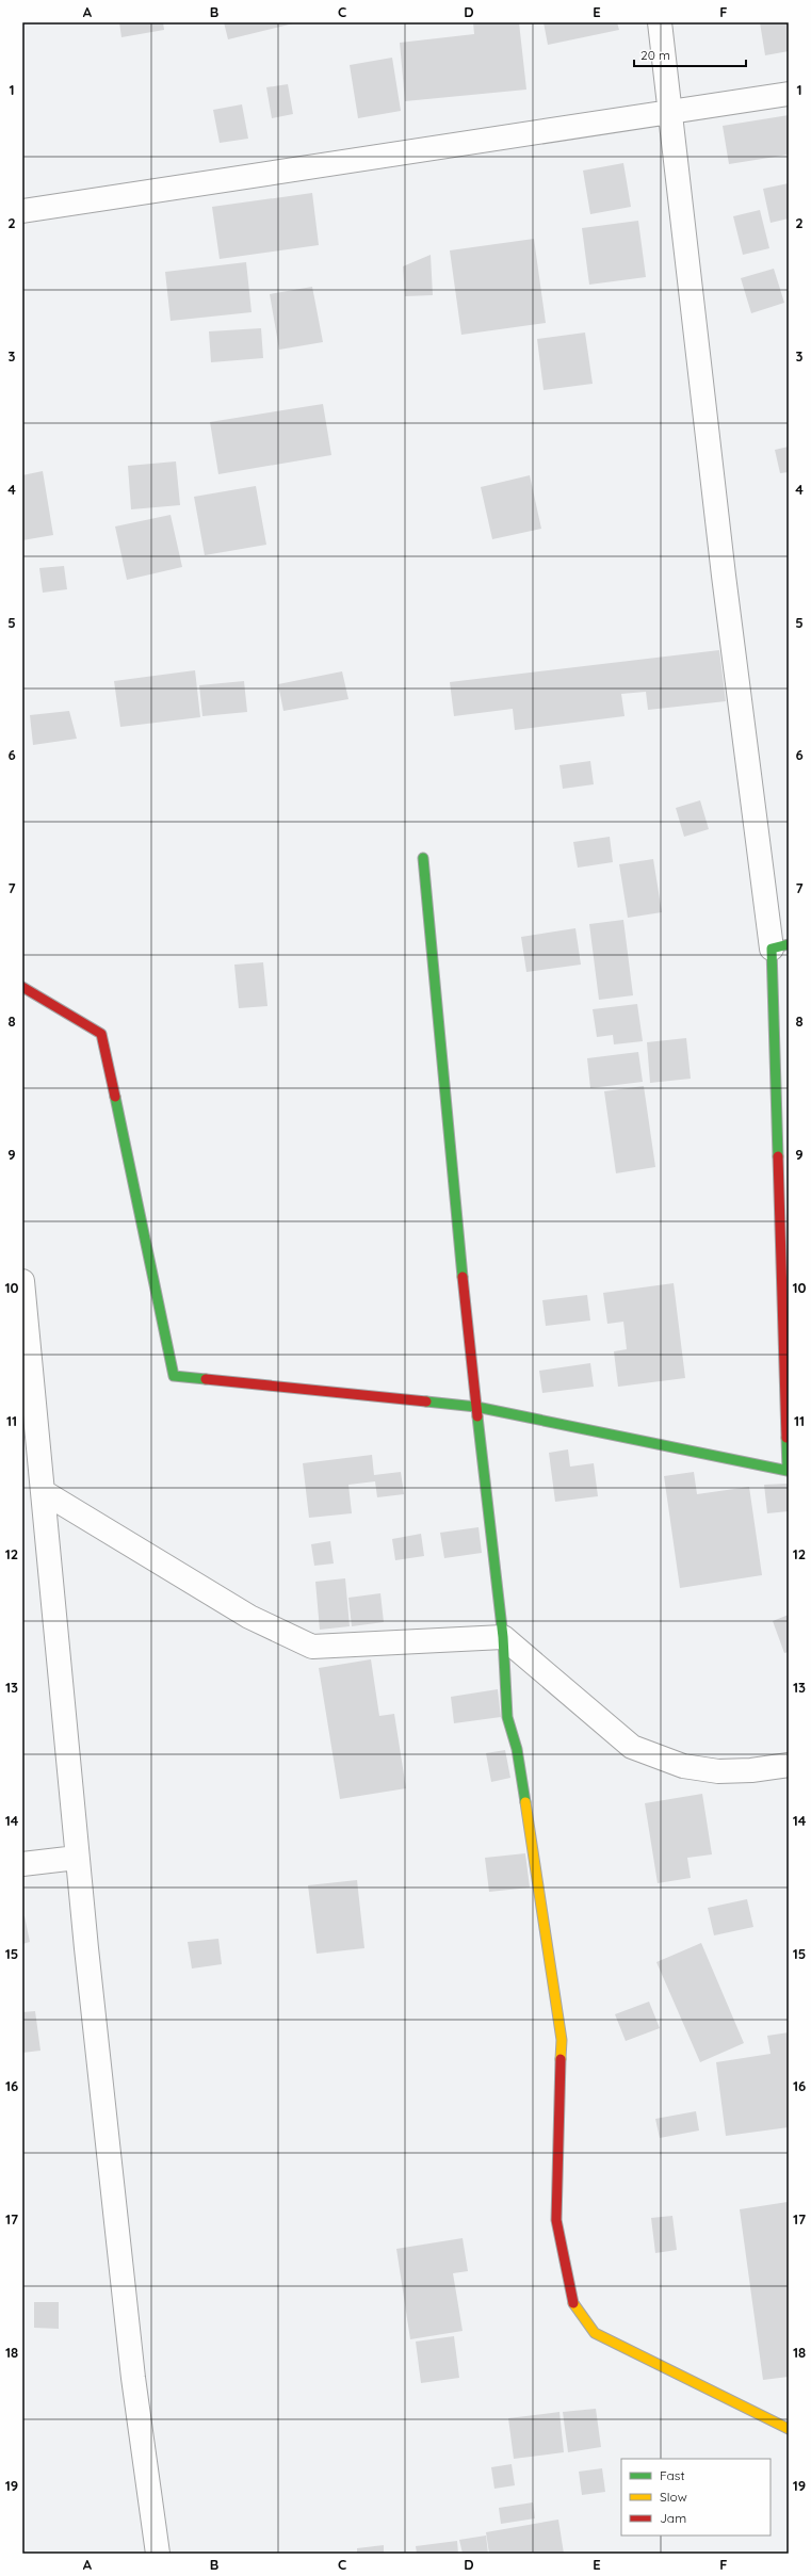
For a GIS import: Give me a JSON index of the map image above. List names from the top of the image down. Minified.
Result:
{"legend":["Fast","Slow","Jam"],"scale_bar":"20 m","grid":{"columns":["A","B","C","D","E","F"],"rows":["1","2","3","4","5","6","7","8","9","10","11","12","13","14","15","16","17","18","19"]}}
